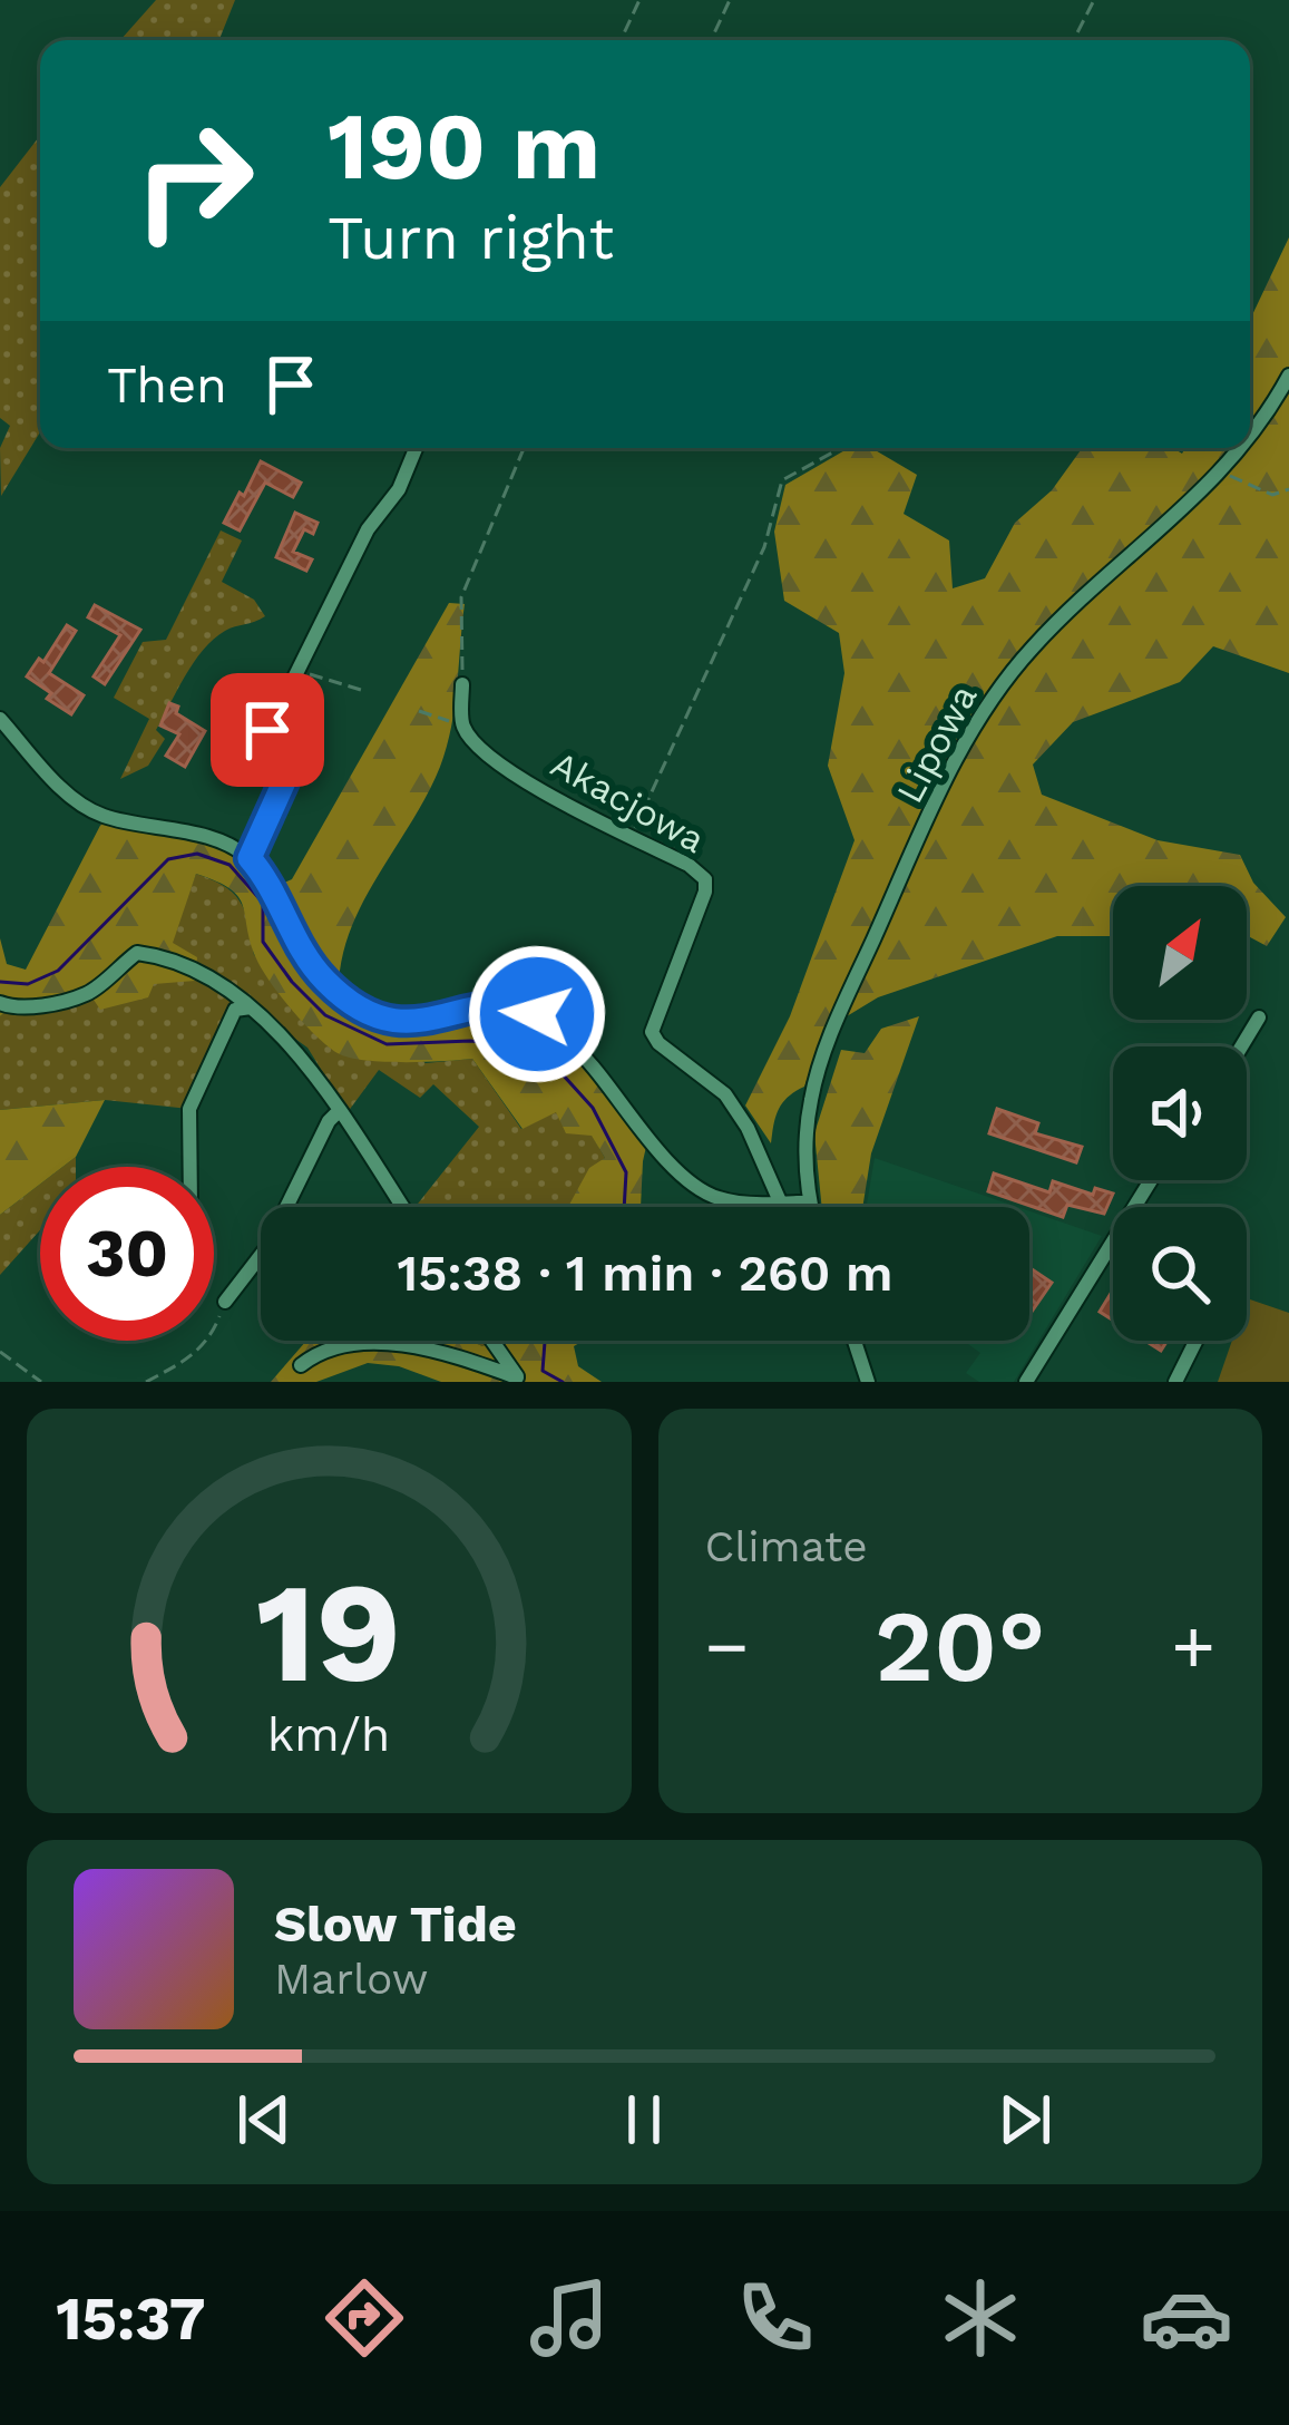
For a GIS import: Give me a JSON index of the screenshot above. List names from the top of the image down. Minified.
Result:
{"streets":{"street":["Lipowa","Akacjowa"]},"north":"top right","page":{"turn":["190 m","Turn right"],"then":"Then","limit":"30","trip":"15:38 · 1 min · 260 m","tile":"Climate","heat":["−","20°","+"],"song":["Slow Tide","Marlow"],"tabs":"15:37","gauge":["19","km/h"]}}
